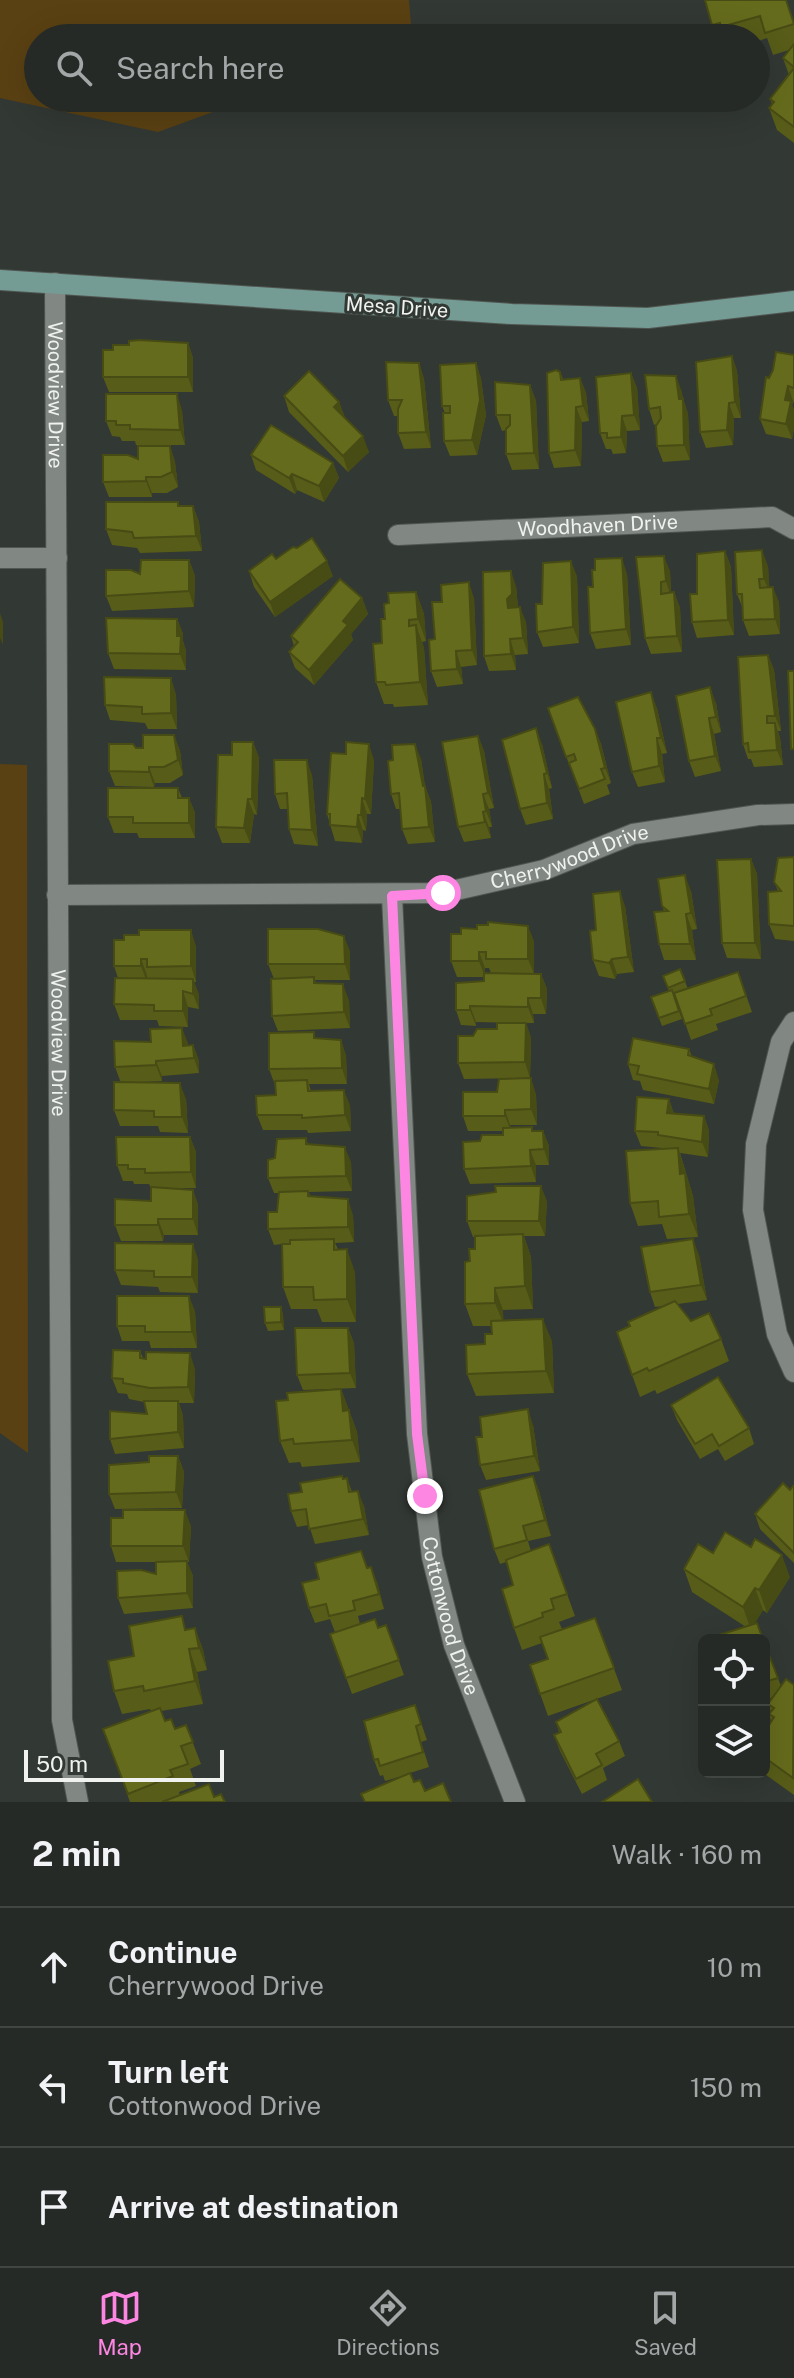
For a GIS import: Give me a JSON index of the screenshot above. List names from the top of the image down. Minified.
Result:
{"streets":{"main road":["Mesa Drive"],"street":["Woodview Drive","Woodhaven Drive","Cherrywood Drive","Cottonwood Drive"]},"crossings":[["Mesa Drive","Woodview Drive"],["Woodview Drive","Cherrywood Drive"],["Cherrywood Drive","Cottonwood Drive"]],"scale_bar":"50 m","page":{"search":"Search here","scale":"50 m","heading":["2 min","Walk · 160 m"],"list":[["Continue","Cherrywood Drive","10 m"],["Turn left","Cottonwood Drive","150 m"],"Arrive at destination"],"nav":["Map","Directions","Saved"]}}
